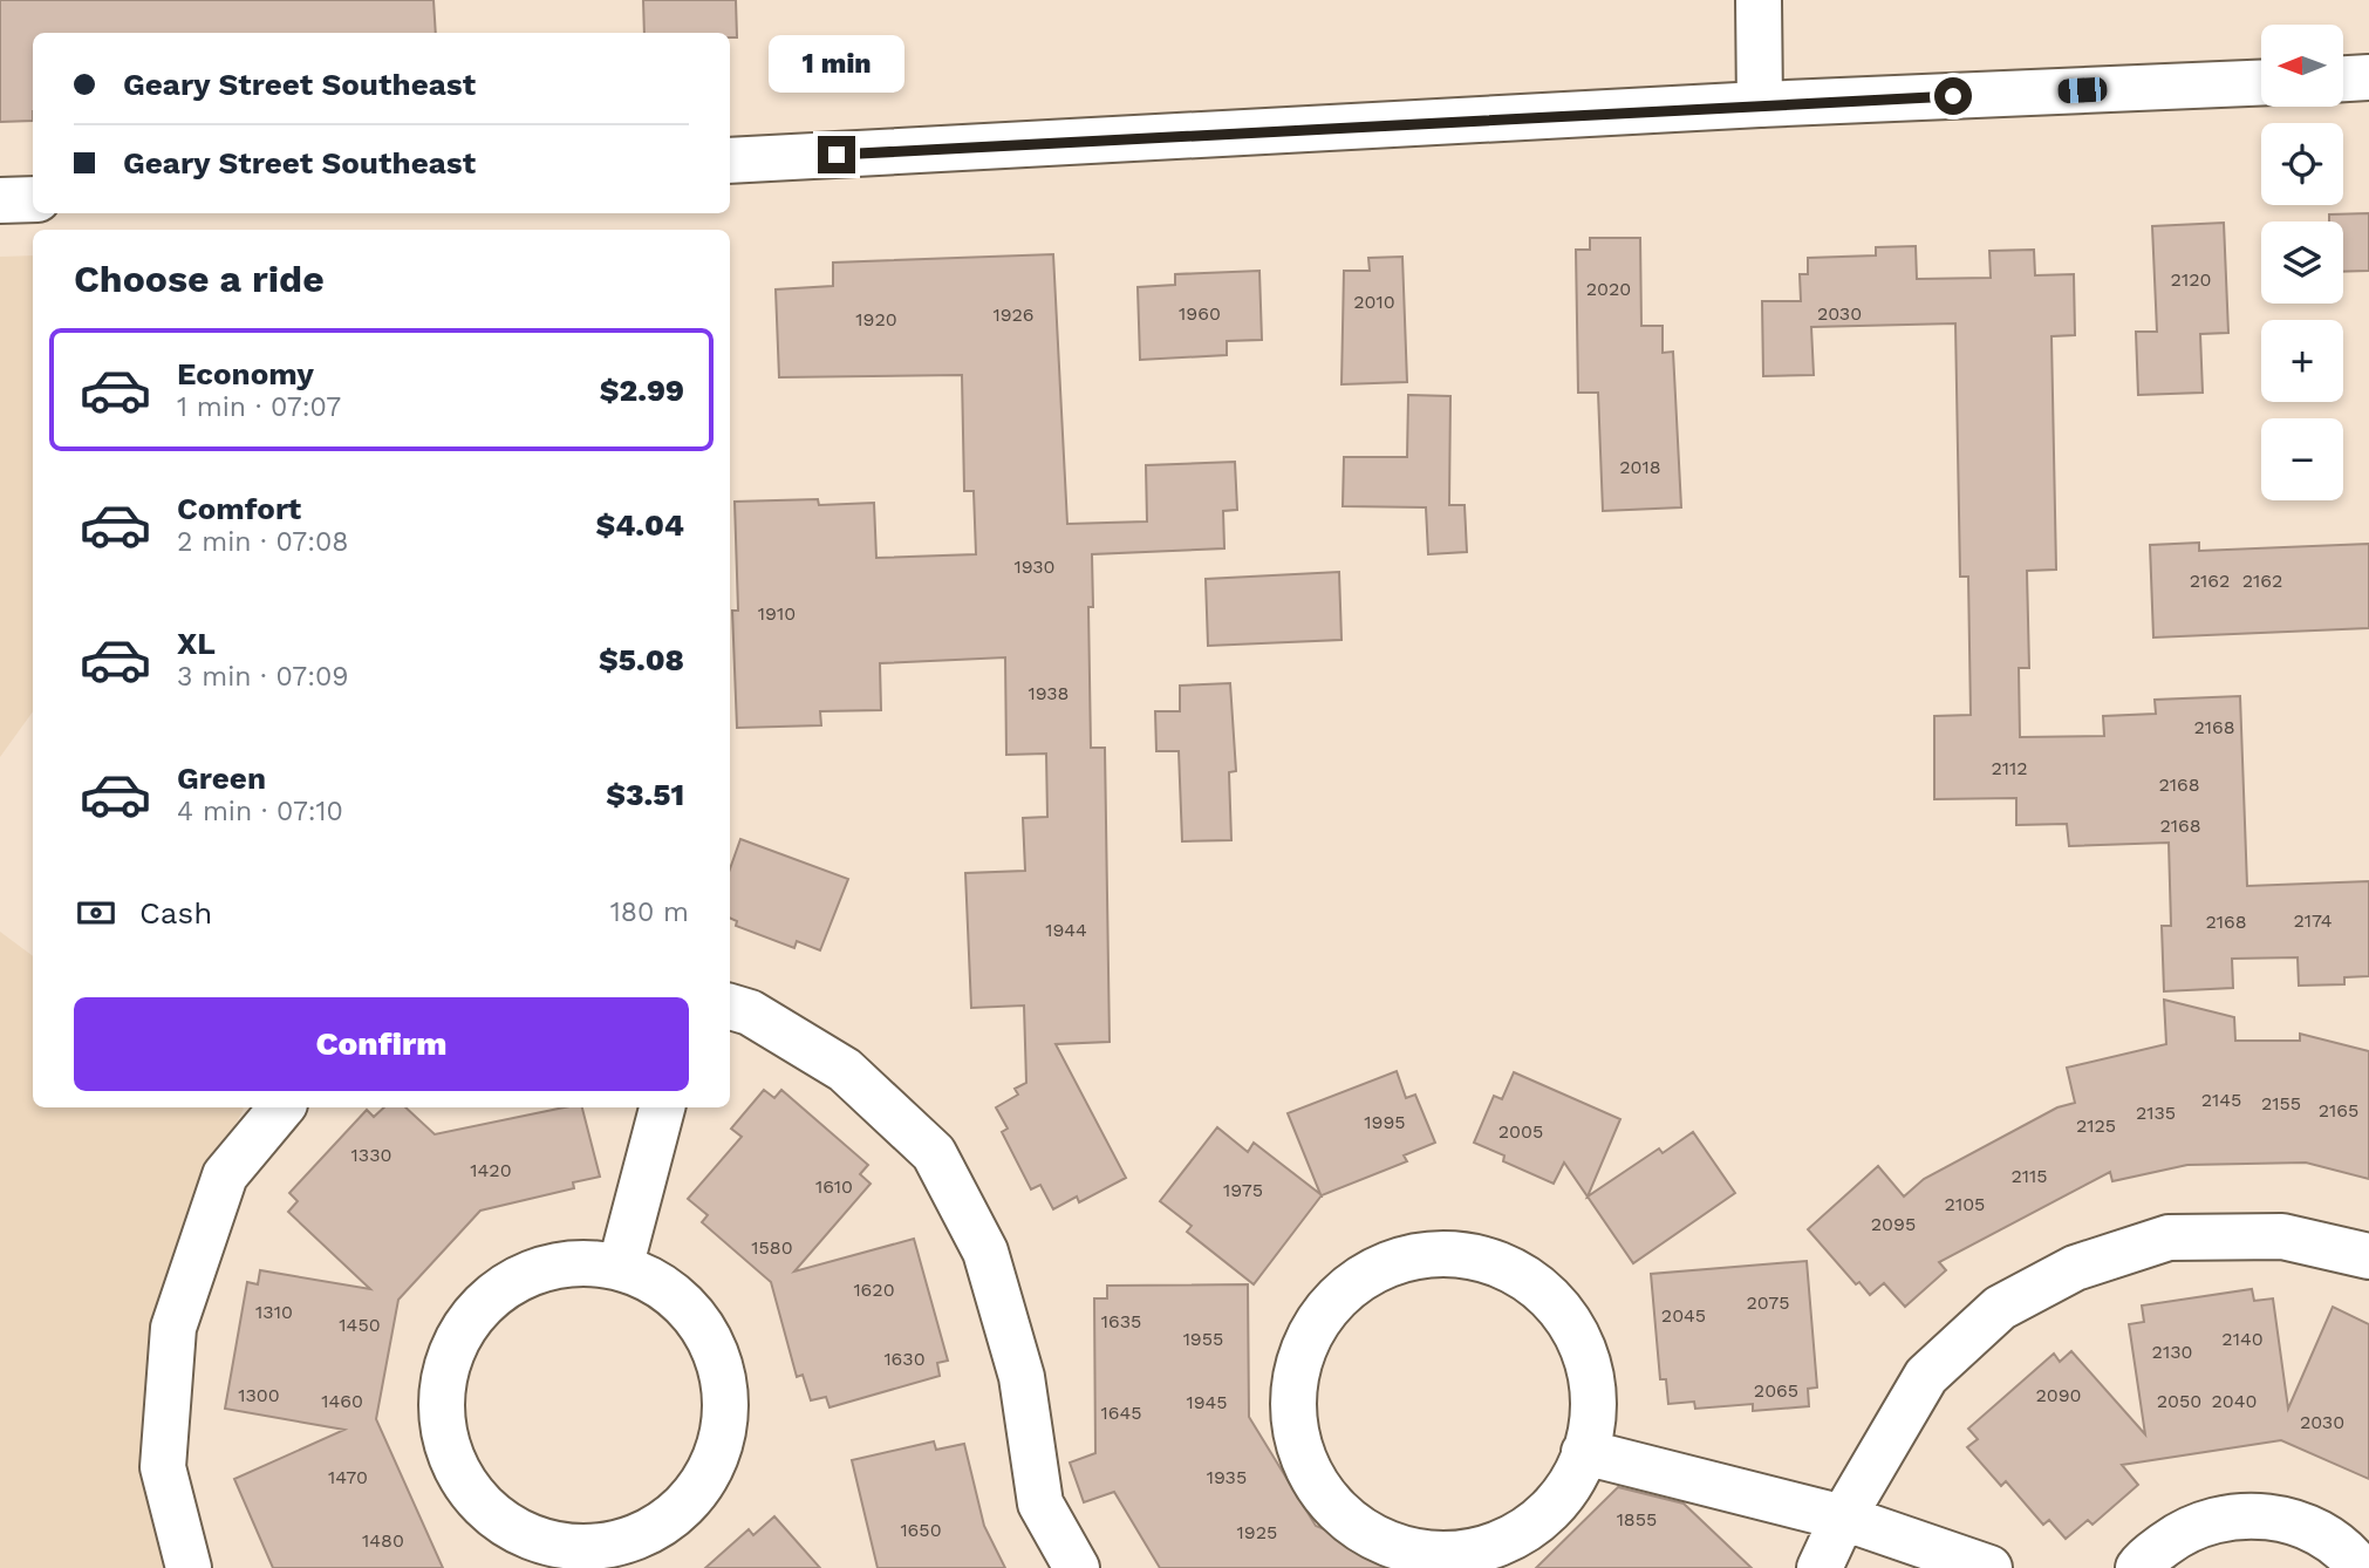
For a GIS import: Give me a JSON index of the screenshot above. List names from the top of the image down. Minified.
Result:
{"house_numbers":["2120","2020","2010","1960","2030","1926","1920","2018","1930","2162","2162","1910","1938","2168","2112","2168","2168","2174","2168","1944","2145","2155","2165","2135","1995","2125","2005","1330","1420","2115","1610","1975","2105","2095","1580","1620","2075","1310","2045","1635","1450","1955","2140","2130","1630","2065","1300","2090","1460","2050","2040","1945","1645","2030","1470","1935","1855","1650","1925","1480"],"north":"left","page":{"map_buttons":["+","−"],"banner":["Geary Street Southeast","Geary Street Southeast"],"bubble":"1 min","heading":"Choose a ride","list":[{"name":"Economy","note":"1 min · 07:07","value":"$2.99"},{"name":"Comfort","note":"2 min · 07:08","value":"$4.04"},{"name":"XL","note":"3 min · 07:09","value":"$5.08"},{"name":"Green","note":"4 min · 07:10","value":"$3.51"}],"pay":["Cash","180 m"],"buttons":"Confirm"}}
